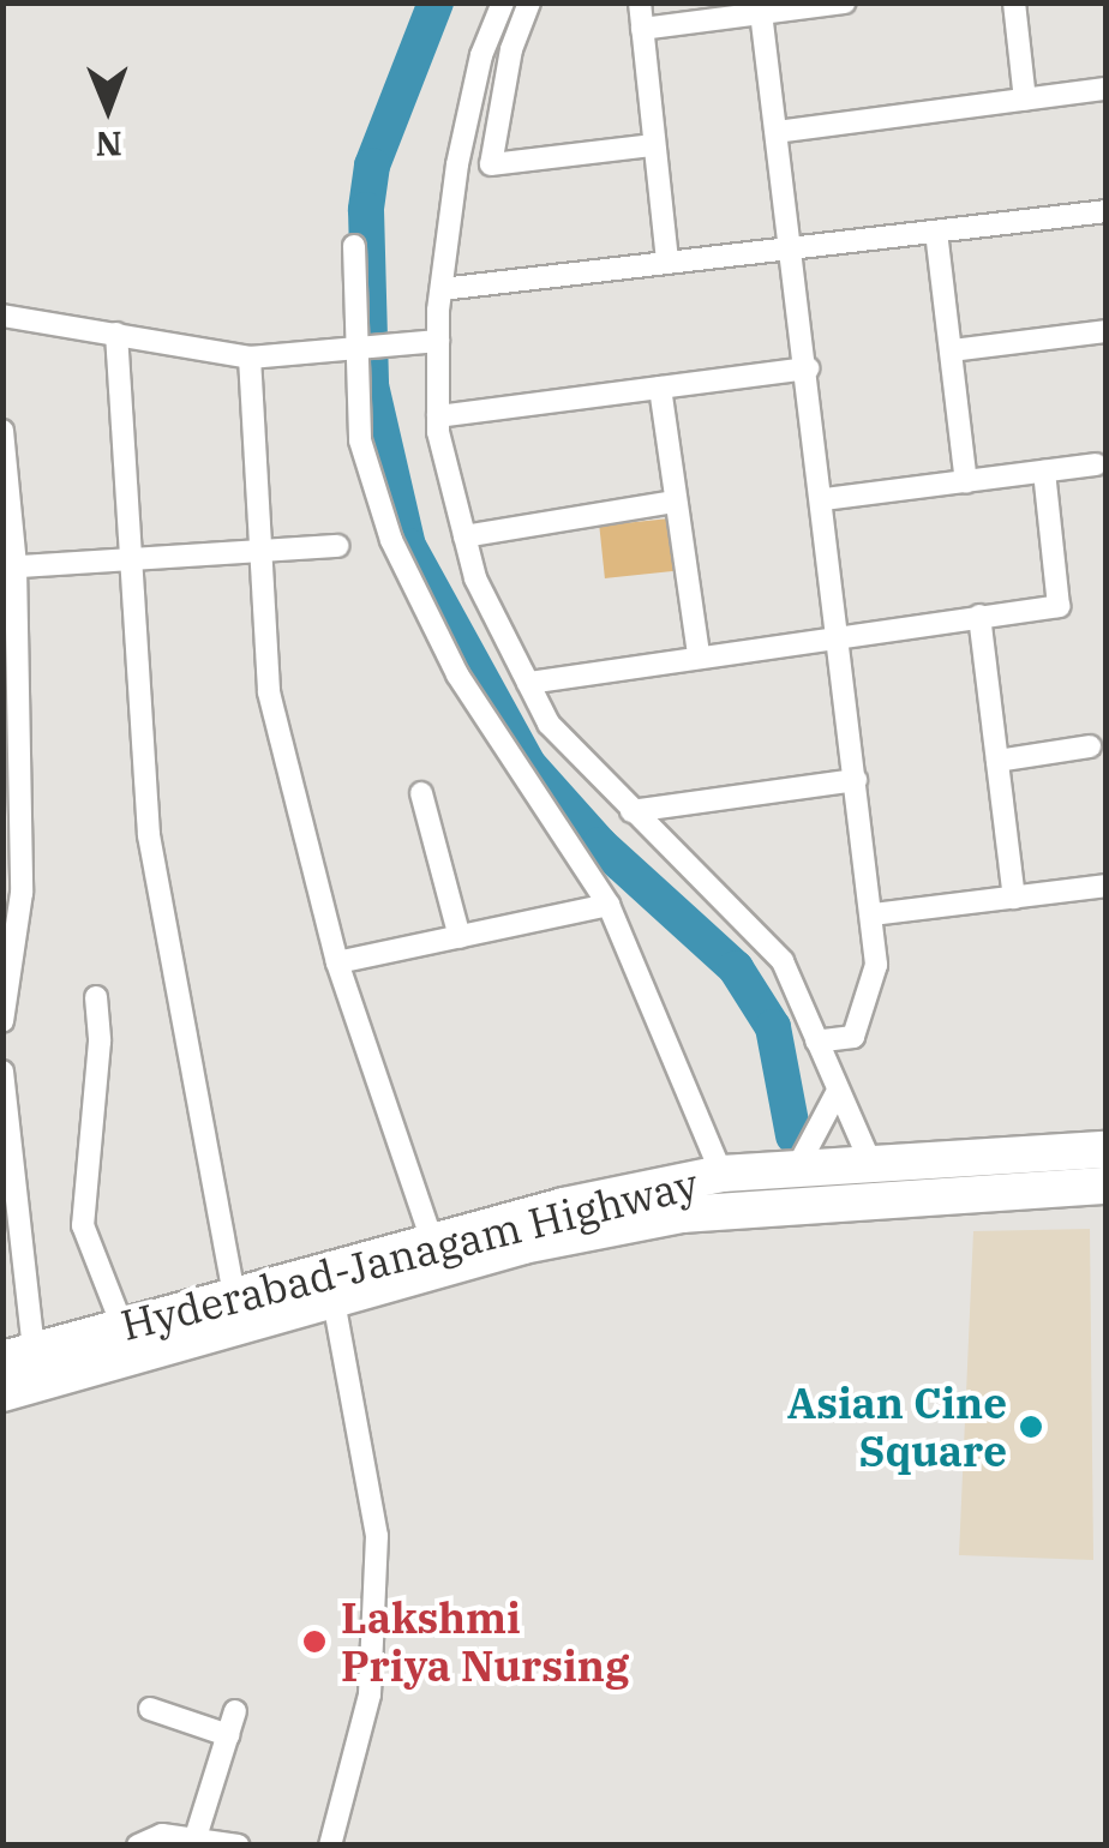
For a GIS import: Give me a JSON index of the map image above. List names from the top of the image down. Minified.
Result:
{"streets":{"highway":["Hyderabad-Janagam Highway"]},"places":["Asian Cine Square","Lakshmi Priya Nursing"],"north":"bottom"}
